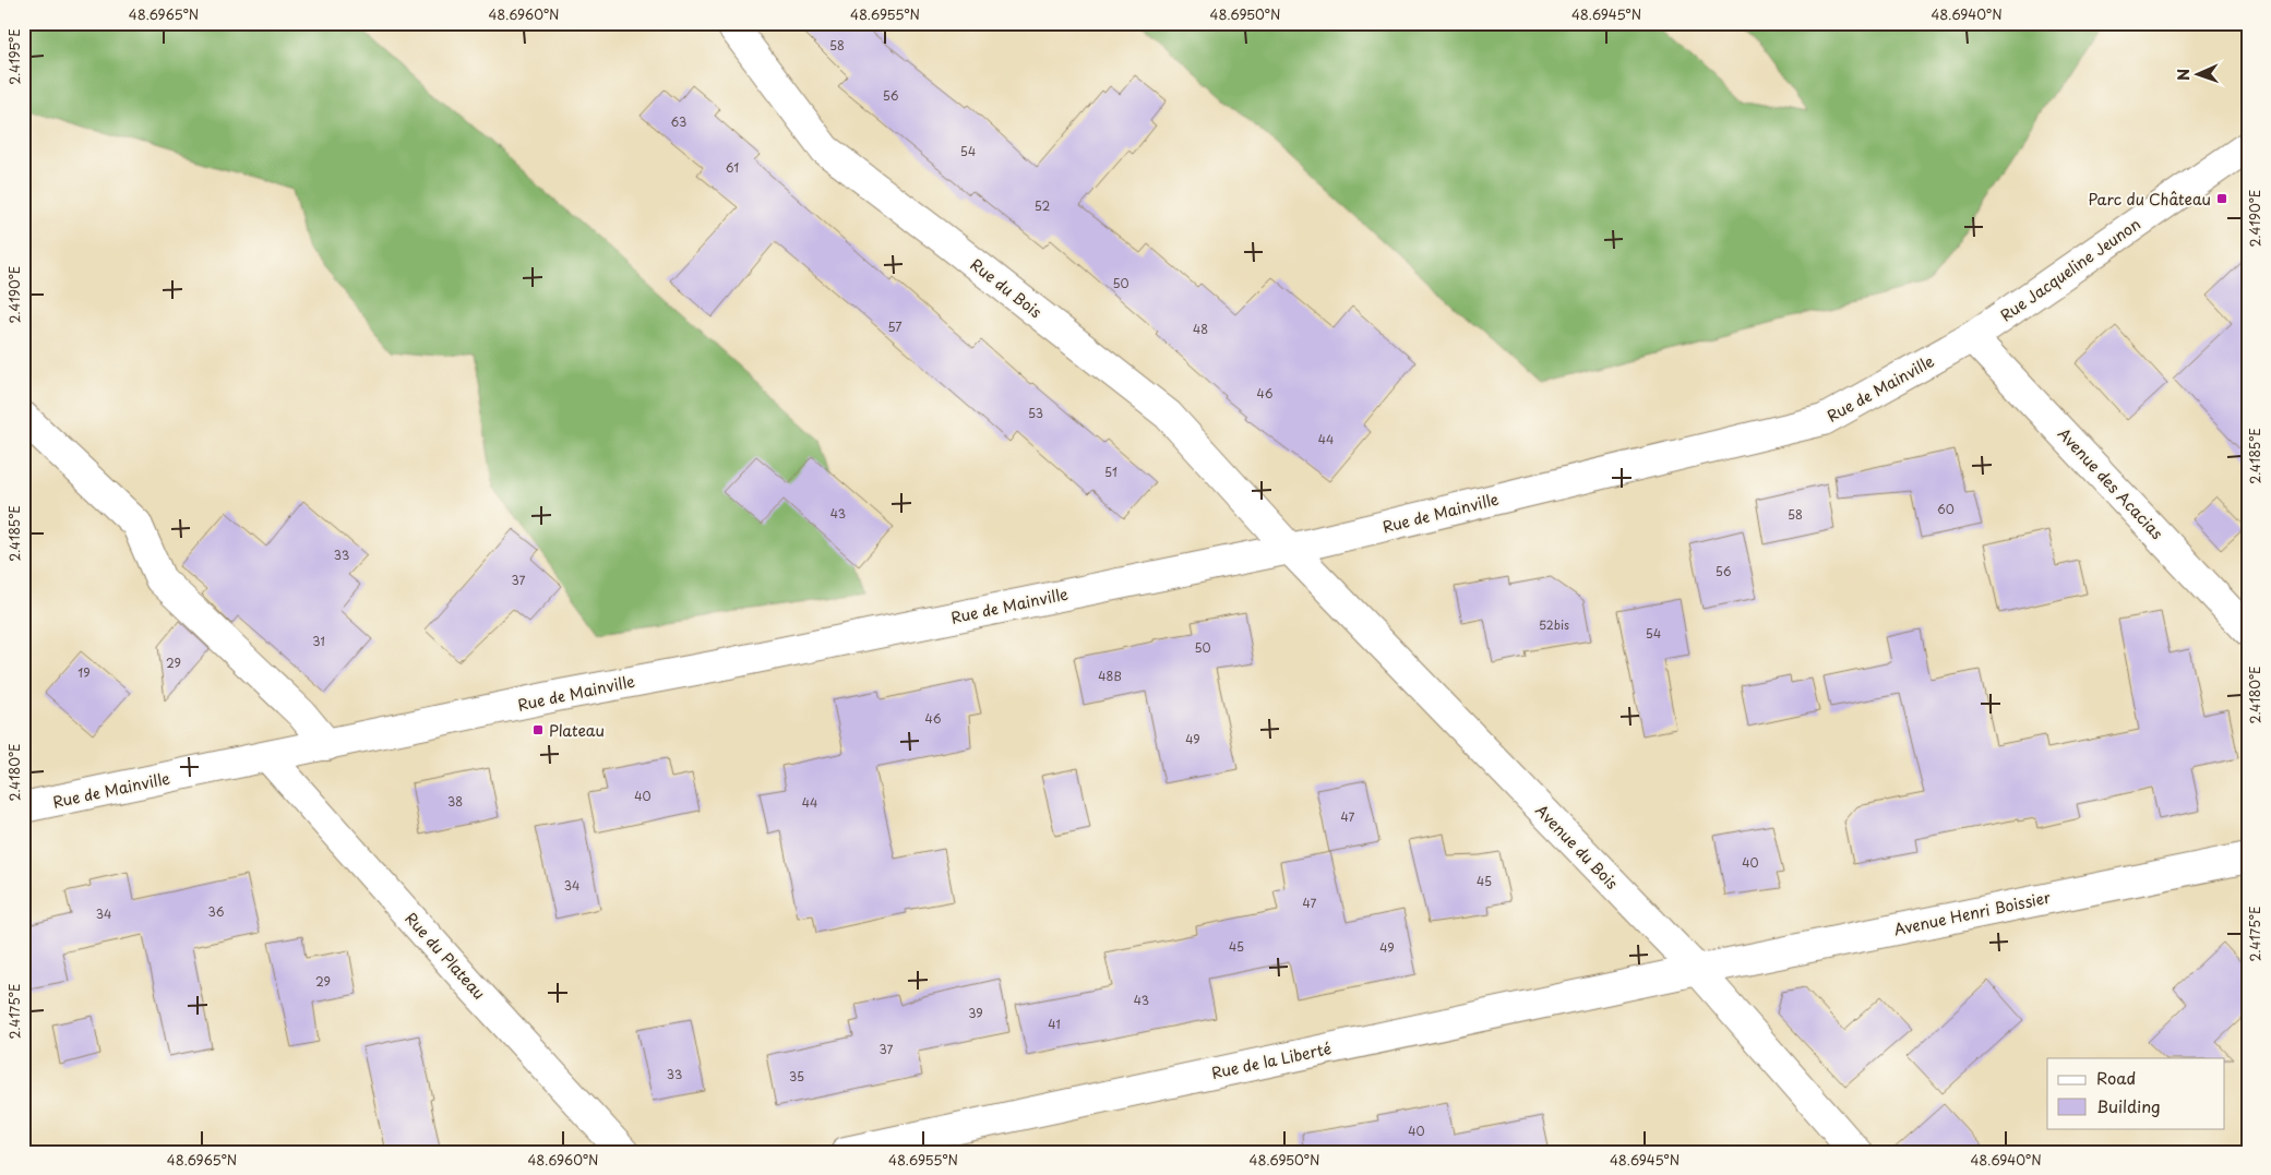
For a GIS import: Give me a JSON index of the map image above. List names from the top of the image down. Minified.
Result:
{"streets":{"street":["Rue Jacqueline Jeunon","Rue du Bois","Rue de Mainville","Avenue des Acacias","Avenue du Bois","Avenue Henri Boissier","Rue du Plateau","Rue de la Liberté"]},"crossings":[["Rue Jacqueline Jeunon","Rue de Mainville"],["Rue Jacqueline Jeunon","Avenue des Acacias"],["Rue du Bois","Rue de Mainville"],["Rue du Bois","Avenue du Bois"],["Rue de Mainville","Avenue des Acacias"],["Rue de Mainville","Avenue du Bois"],["Rue de Mainville","Rue du Plateau"],["Avenue du Bois","Avenue Henri Boissier"],["Avenue du Bois","Rue de la Liberté"],["Avenue Henri Boissier","Rue de la Liberté"]],"places":{"transit":["Parc du Château","Plateau"]},"house_numbers":["58","56","63","54","61","52","50","57","48","46","53","44","51","60","43","58","33","56","37","52bis","54","31","50","29","19","48B","46","49","40","38","44","47","40","45","34","47","36","34","45","49","29","43","39","41","37","33","35","40"],"legend":["Road","Building"],"north":"left","coordinates":["48.6965°N","48.6960°N","48.6955°N","48.6950°N","48.6945°N","48.6940°N","2.4195°E","2.4190°E","2.4185°E","2.4180°E","2.4175°E"]}
